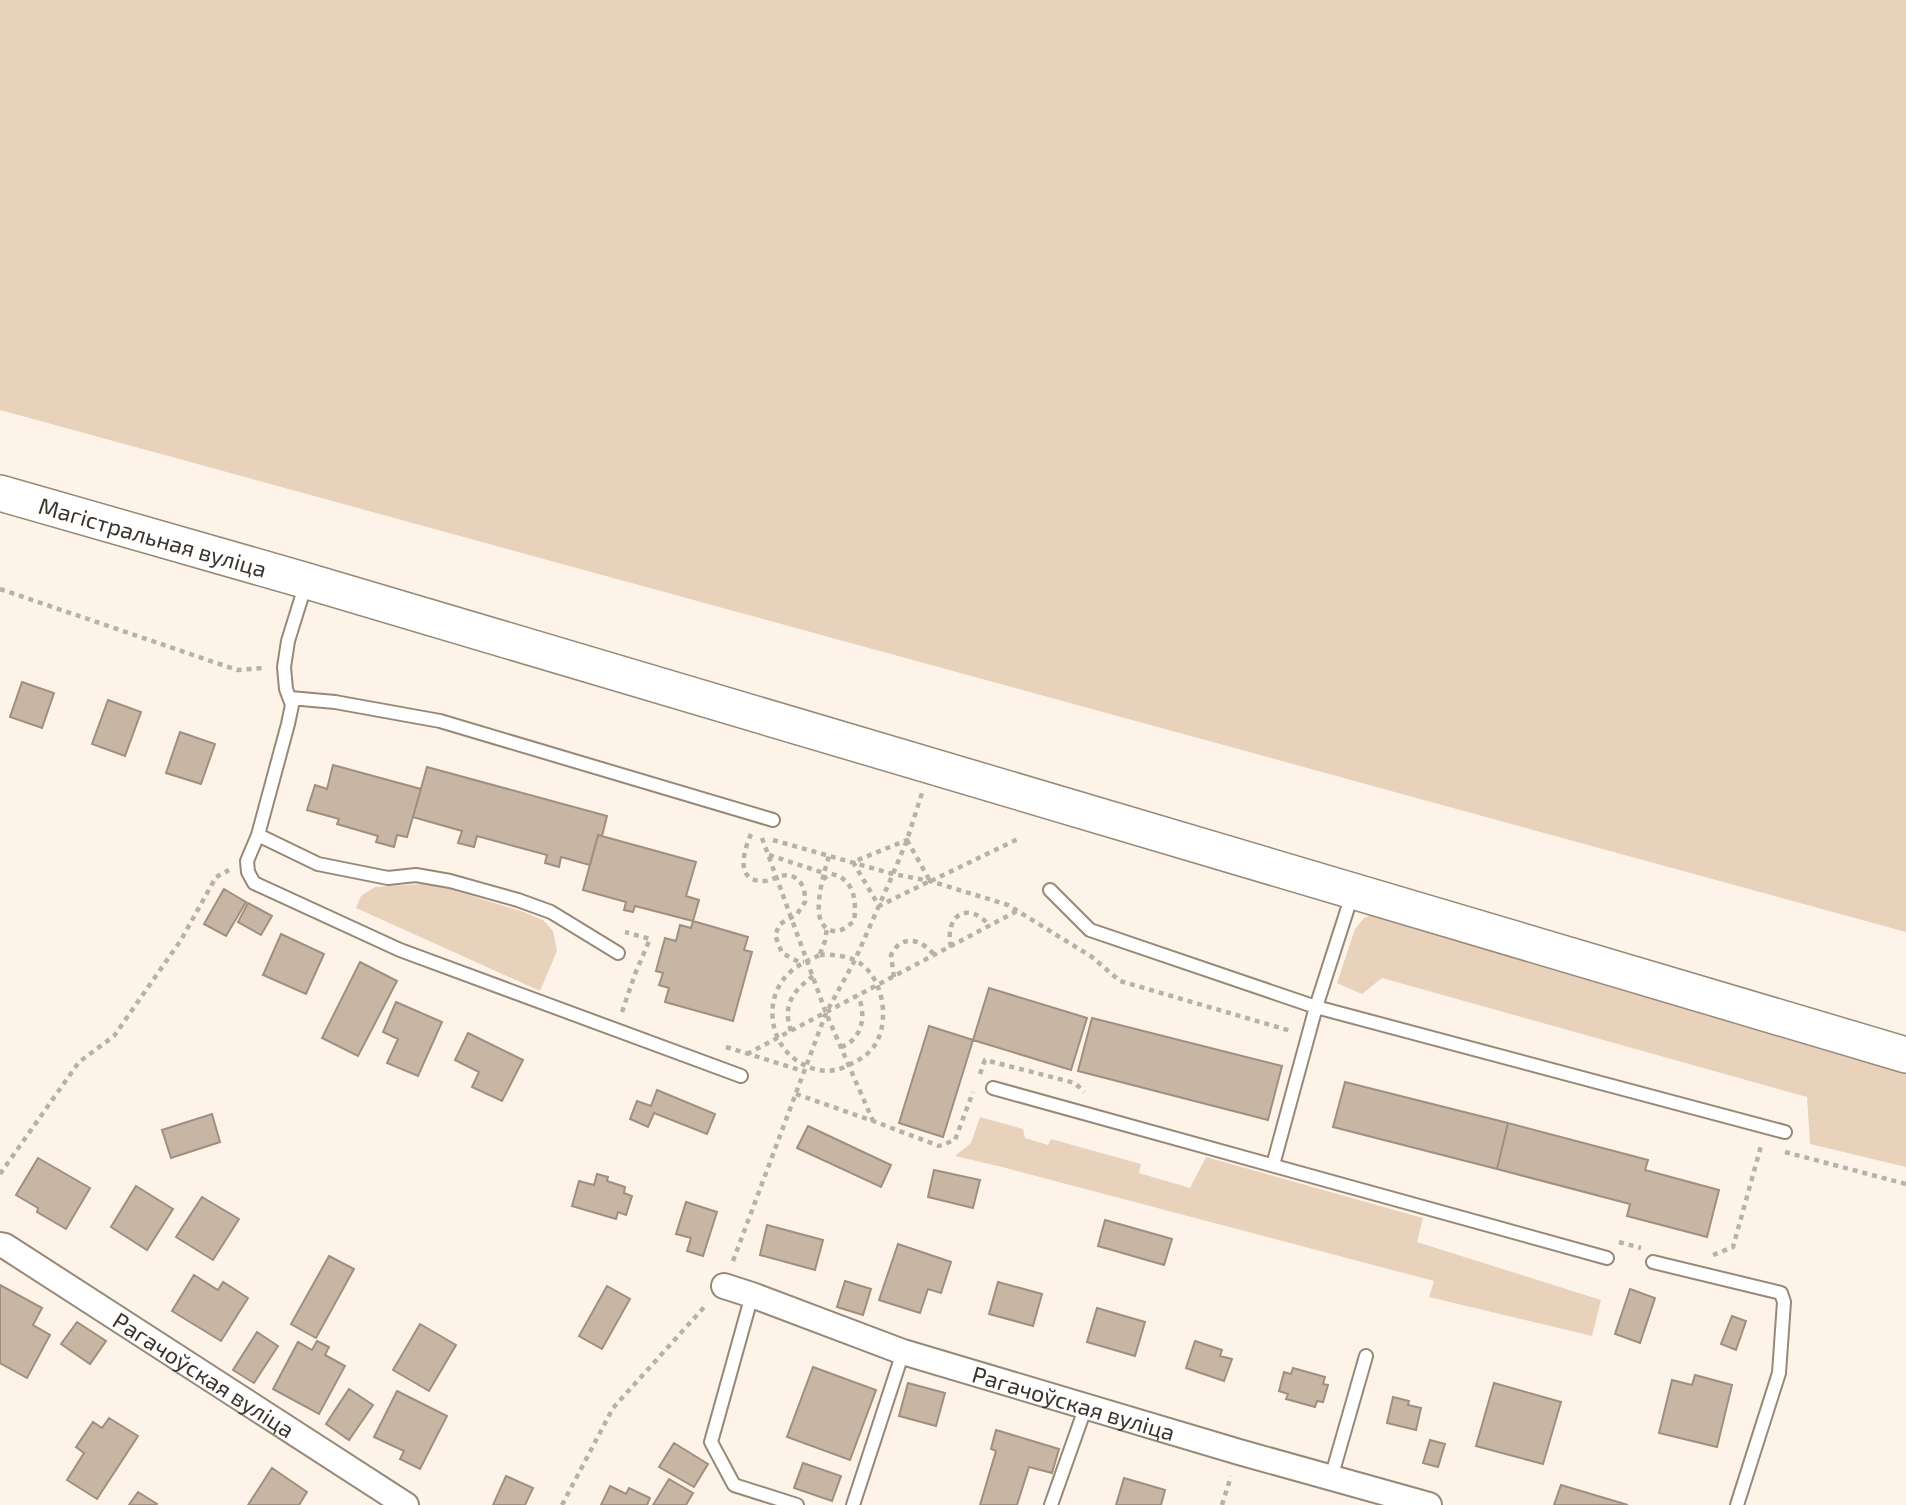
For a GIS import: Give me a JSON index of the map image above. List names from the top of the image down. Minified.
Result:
{"streets":{"main road":["Магістральная вуліца"],"street":["Рагачоўская вуліца"]}}
